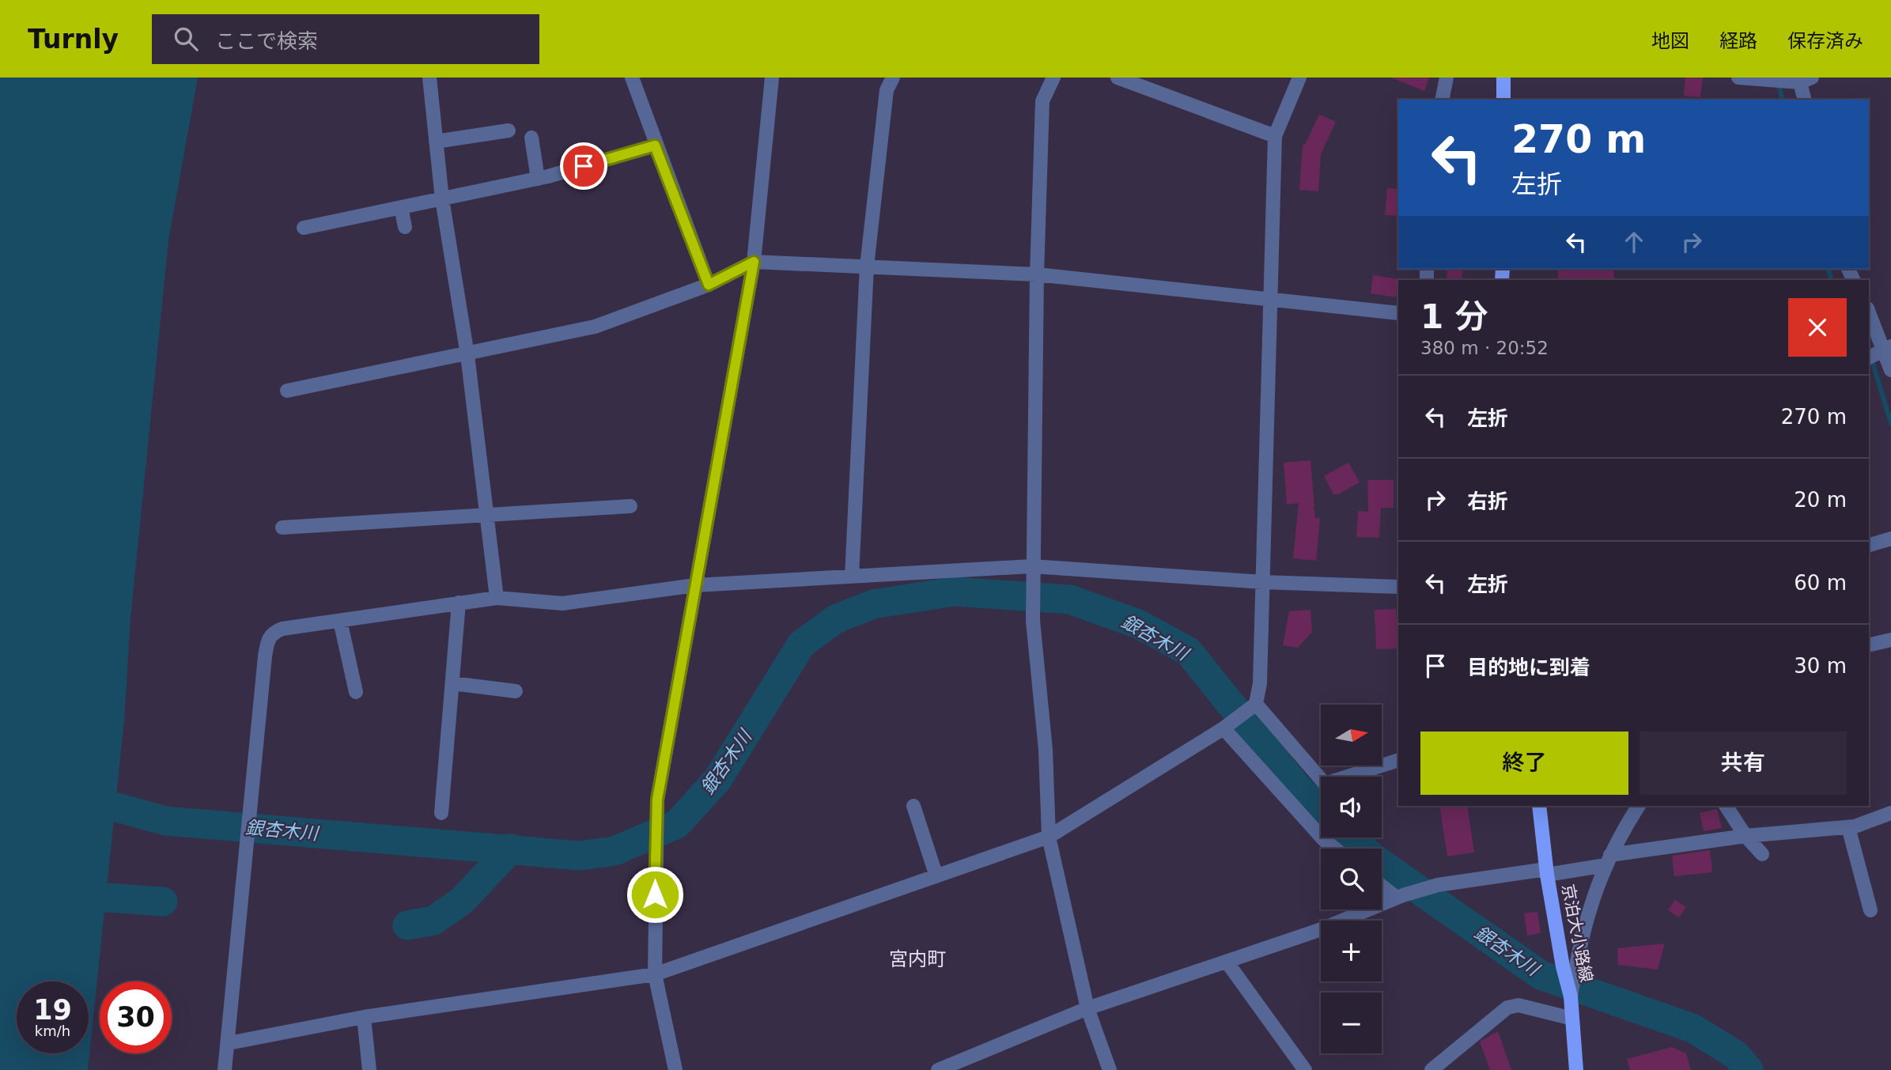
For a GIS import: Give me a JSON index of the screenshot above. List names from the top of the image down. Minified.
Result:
{"streets":{"main road":["京泊大小路線"]},"districts":["宮内町"],"water":["銀杏木川"],"north":"right","page":{"header":"Turnly","search":"ここで検索","nav":["地図","経路","保存済み"],"turn":["270 m","左折"],"heading":["1 分","380 m · 20:52"],"list":[{"name":"左折","value":"270 m"},{"name":"右折","value":"20 m"},{"name":"左折","value":"60 m"},{"name":"目的地に到着","value":"30 m"}],"map_buttons":["+","−"],"buttons":["終了","共有"],"speed":"19 km/h","limit":"30"}}
